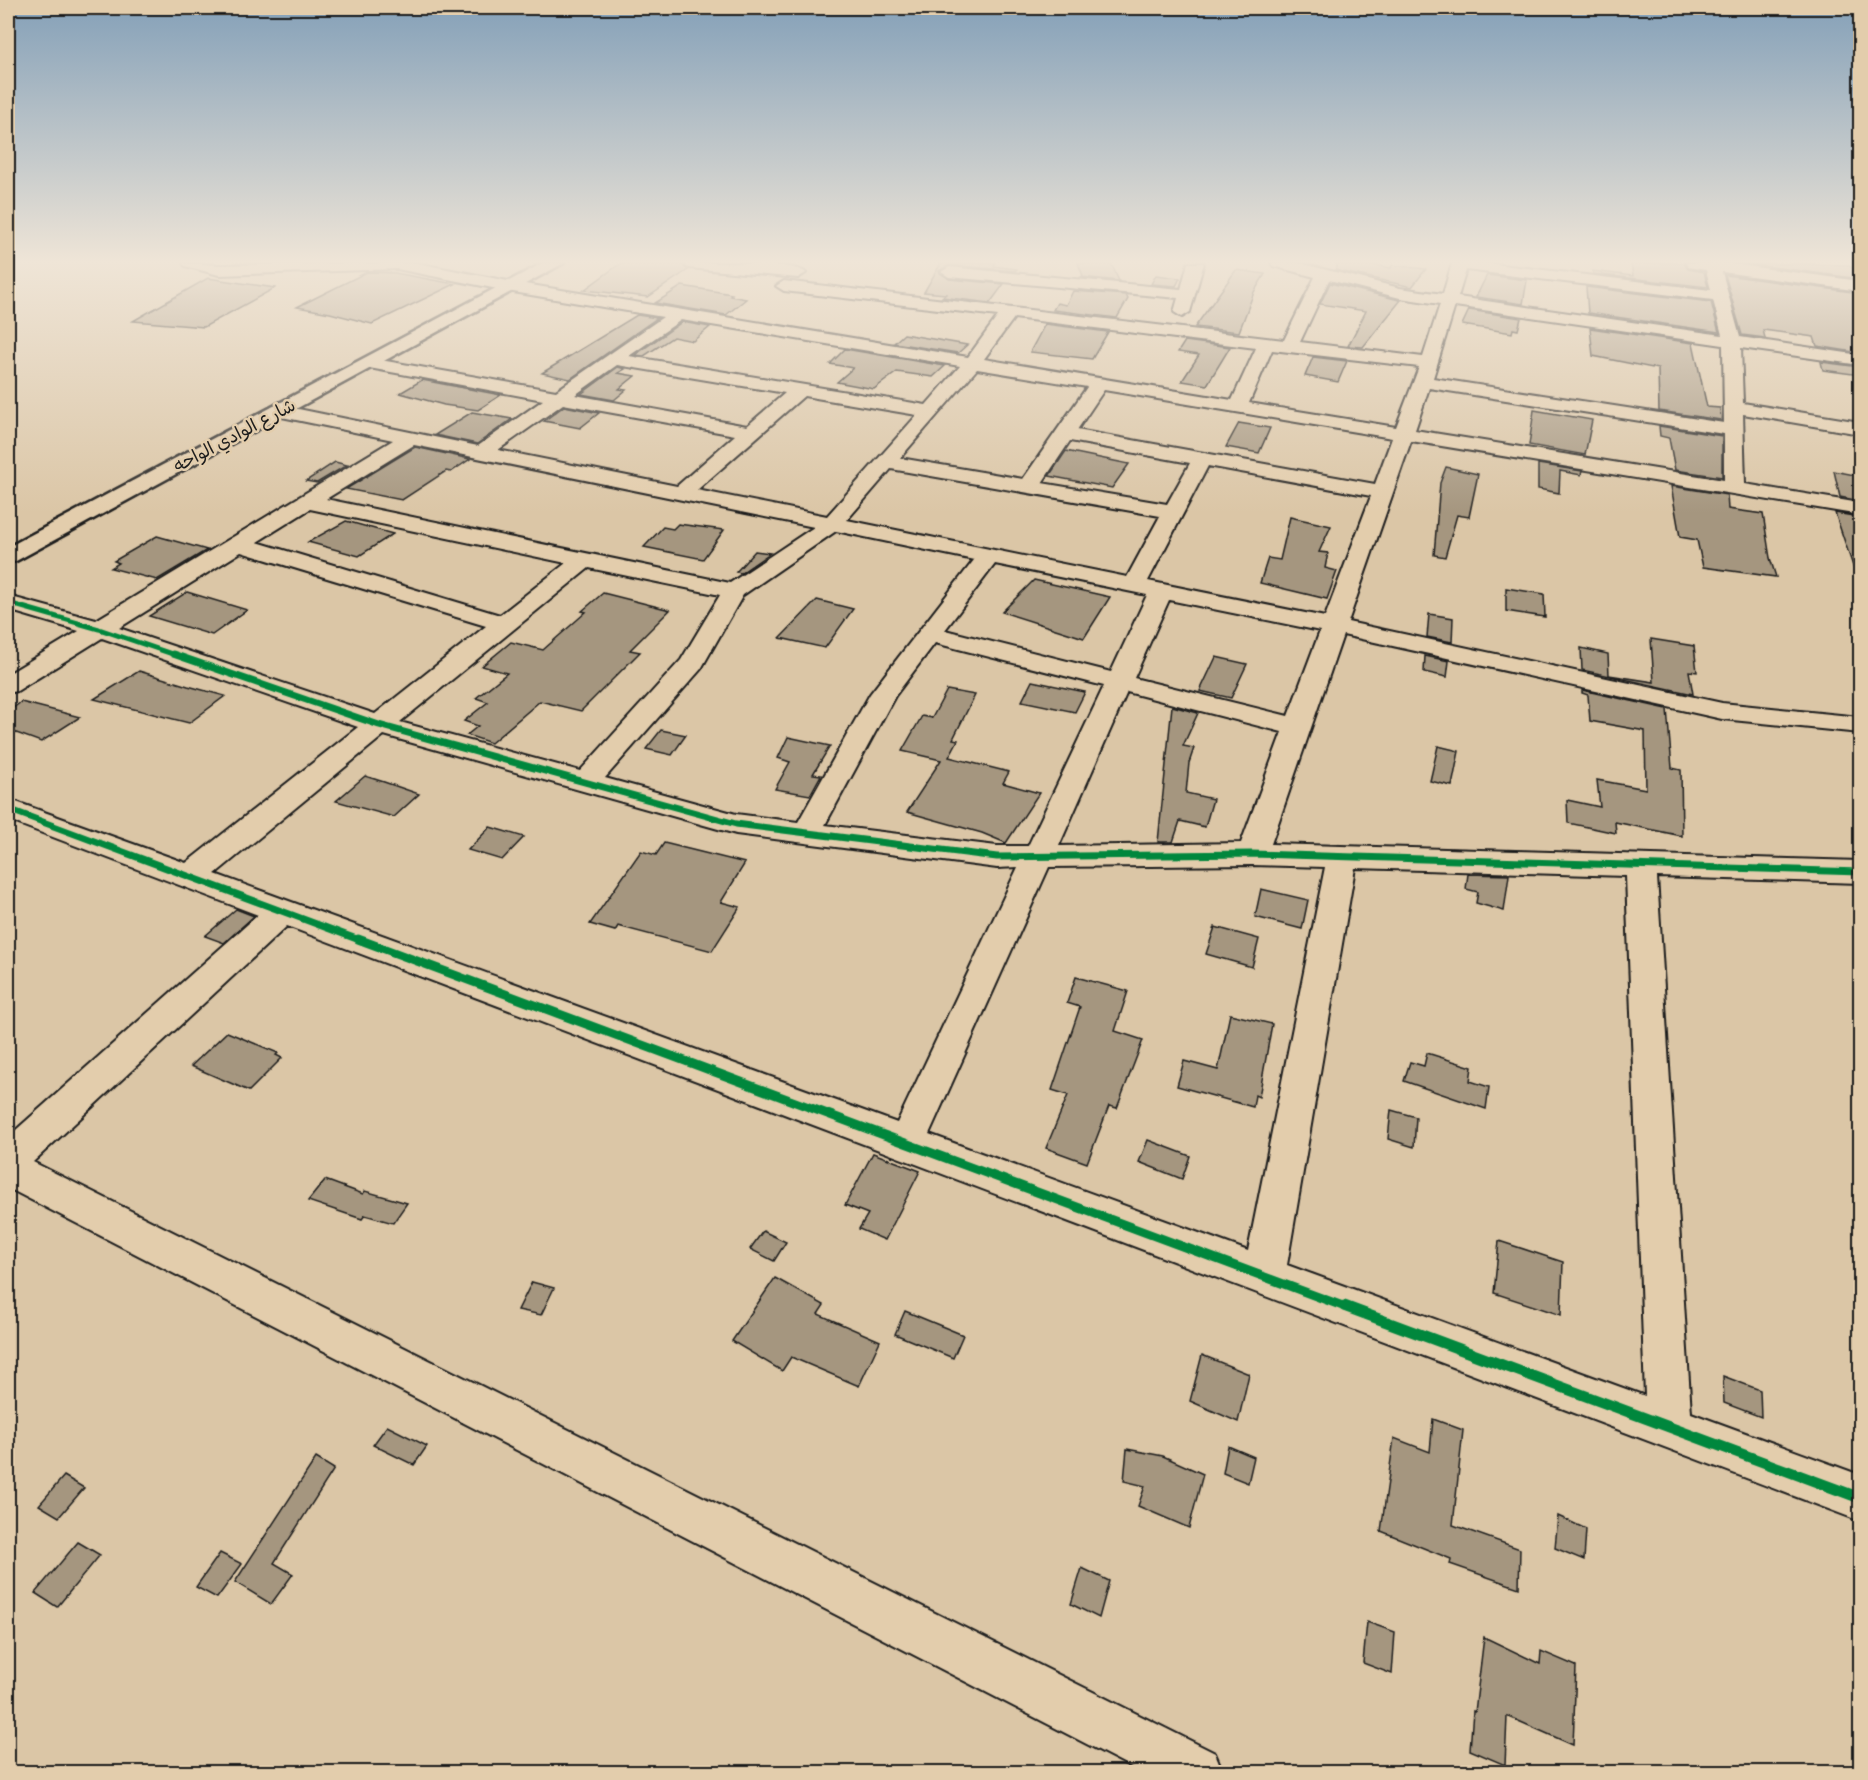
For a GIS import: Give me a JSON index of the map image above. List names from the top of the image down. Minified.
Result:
{"streets":{"main road":["شارع الوادي الواحه"]}}
